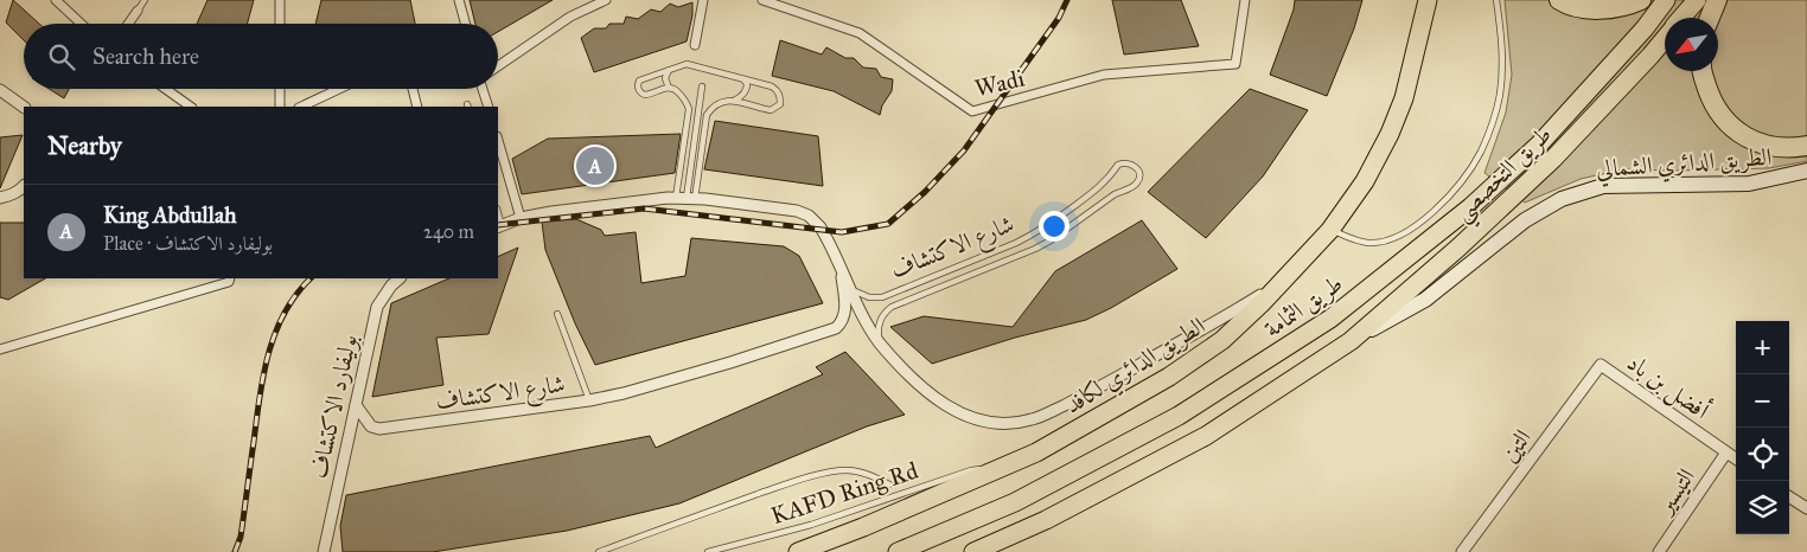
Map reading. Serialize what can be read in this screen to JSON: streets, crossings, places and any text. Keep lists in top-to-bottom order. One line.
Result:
{"streets":{"main road":["الطريق الدائري الشمالي","طريق التخصصي","طريق الثمامة","الطريق الدائري لكافد"],"street":["Wadi","شارع الاكتشاف","أفضل بن باد","بوليفارد الاكتشاف","التين","التيسير"],"lane":["KAFD Ring Rd"]},"crossings":[["الطريق الدائري الشمالي","طريق التخصصي"],["شارع الاكتشاف","بوليفارد الاكتشاف"],["الطريق الدائري لكافد","KAFD Ring Rd"],["أفضل بن باد","التين"],["أفضل بن باد","التيسير"]],"north":"bottom left","page":{"search":"Search here","heading":"Nearby","pins":"A","list":[{"mark":"A","name":"King Abdullah","note":"Place · بوليفارد الاكتشاف","value":"240 m"}],"map_buttons":["+","−"]}}
